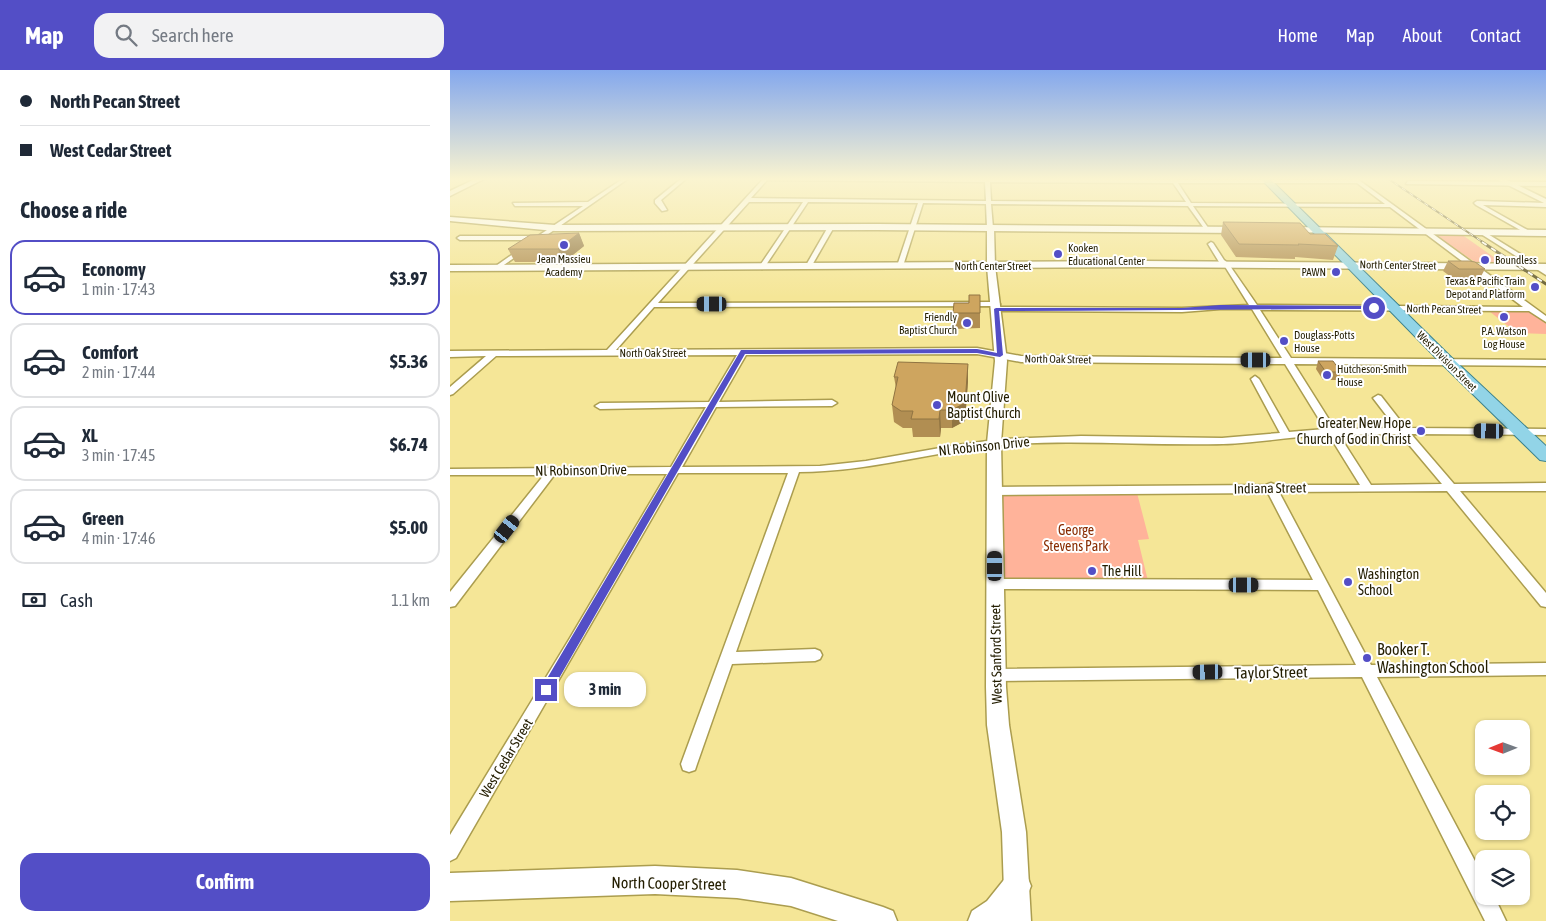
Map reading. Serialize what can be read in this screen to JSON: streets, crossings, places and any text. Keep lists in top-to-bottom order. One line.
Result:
{"streets":{"main road":["North Center Street","West Division Street","North Cooper Street"],"street":["North Pecan Street","North Oak Street","Nl Robinson Drive","Indiana Street","West Sanford Street","Taylor Street","West Cedar Street"]},"crossings":[["North Center Street","West Division Street"],["North Center Street","West Sanford Street"],["North Pecan Street","West Division Street"],["North Pecan Street","West Sanford Street"],["North Oak Street","West Division Street"],["North Oak Street","West Sanford Street"],["North Oak Street","West Cedar Street"],["West Division Street","Nl Robinson Drive"],["Nl Robinson Drive","West Sanford Street"],["Nl Robinson Drive","West Cedar Street"],["Indiana Street","West Sanford Street"],["West Sanford Street","Taylor Street"]],"parks":["George Stevens Park"],"places":["Jean Massieu Academy","Kooken Educational Center","Boundless","PAWN","Texas & Pacific Train Depot and Platform","P.A. Watson Log House","Friendly Baptist Church","Douglass-Potts House","Hutcheson-Smith House","Mount Olive Baptist Church","Greater New Hope Church of God in Christ","The Hill","Washington School","Booker T. Washington School"],"north":"left","page":{"header":"Map","search":"Search here","nav":["Home","Map","About","Contact"],"banner":["North Pecan Street","West Cedar Street"],"heading":"Choose a ride","list":[{"name":"Economy","note":"1 min · 17:43","value":"$3.97"},{"name":"Comfort","note":"2 min · 17:44","value":"$5.36"},{"name":"XL","note":"3 min · 17:45","value":"$6.74"},{"name":"Green","note":"4 min · 17:46","value":"$5.00"}],"pay":["Cash","1.1 km"],"bubble":"3 min","buttons":"Confirm"}}
